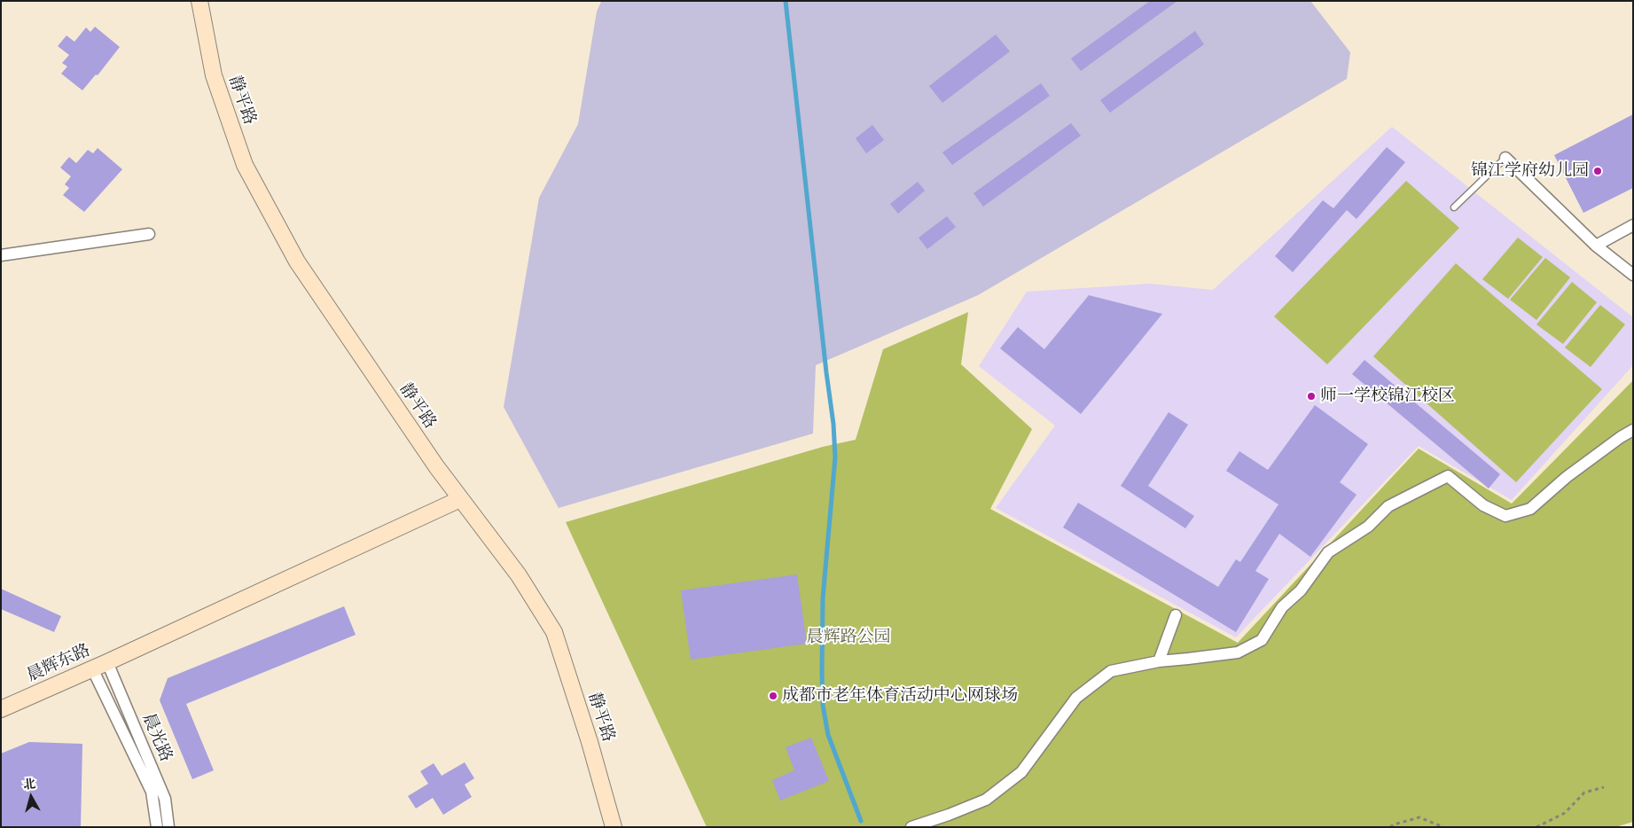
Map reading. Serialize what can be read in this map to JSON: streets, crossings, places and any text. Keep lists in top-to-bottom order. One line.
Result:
{"streets":{"street":["静平路","晨辉东路","晨光路"]},"crossings":[["静平路","晨辉东路"],["晨辉东路","晨光路"]],"parks":["晨辉路公园"],"places":["锦江学府幼儿园","师一学校锦江校区","成都市老年体育活动中心网球场"],"north":"top"}
